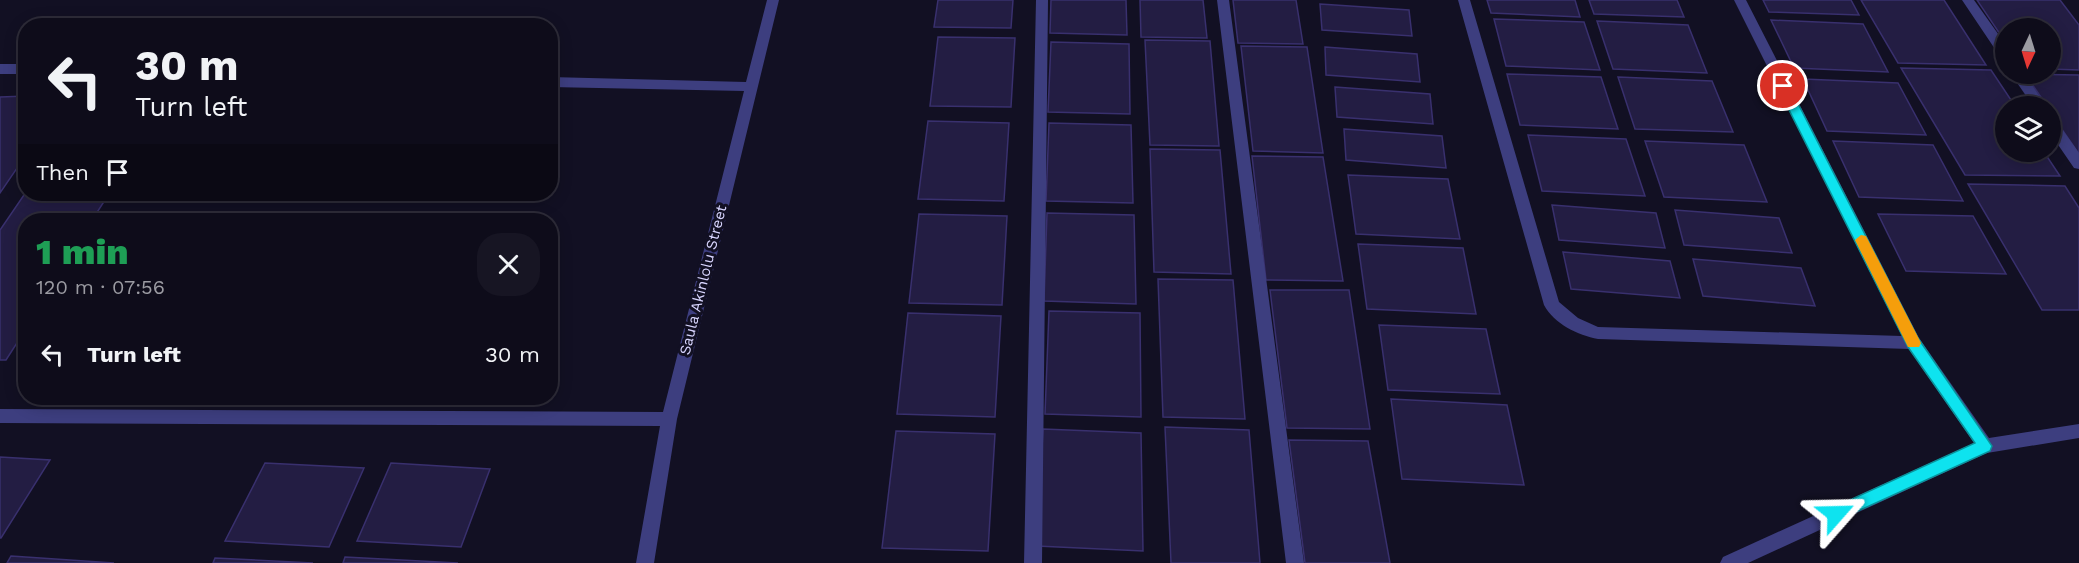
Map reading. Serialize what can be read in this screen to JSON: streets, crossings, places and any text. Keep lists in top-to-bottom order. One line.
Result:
{"streets":{"street":["Saula Akinlolu Street"]},"north":"bottom","page":{"turn":["30 m","Turn left"],"then":"Then","heading":["1 min","120 m · 07:56"],"list":[{"name":"Turn left","value":"30 m"}]}}
